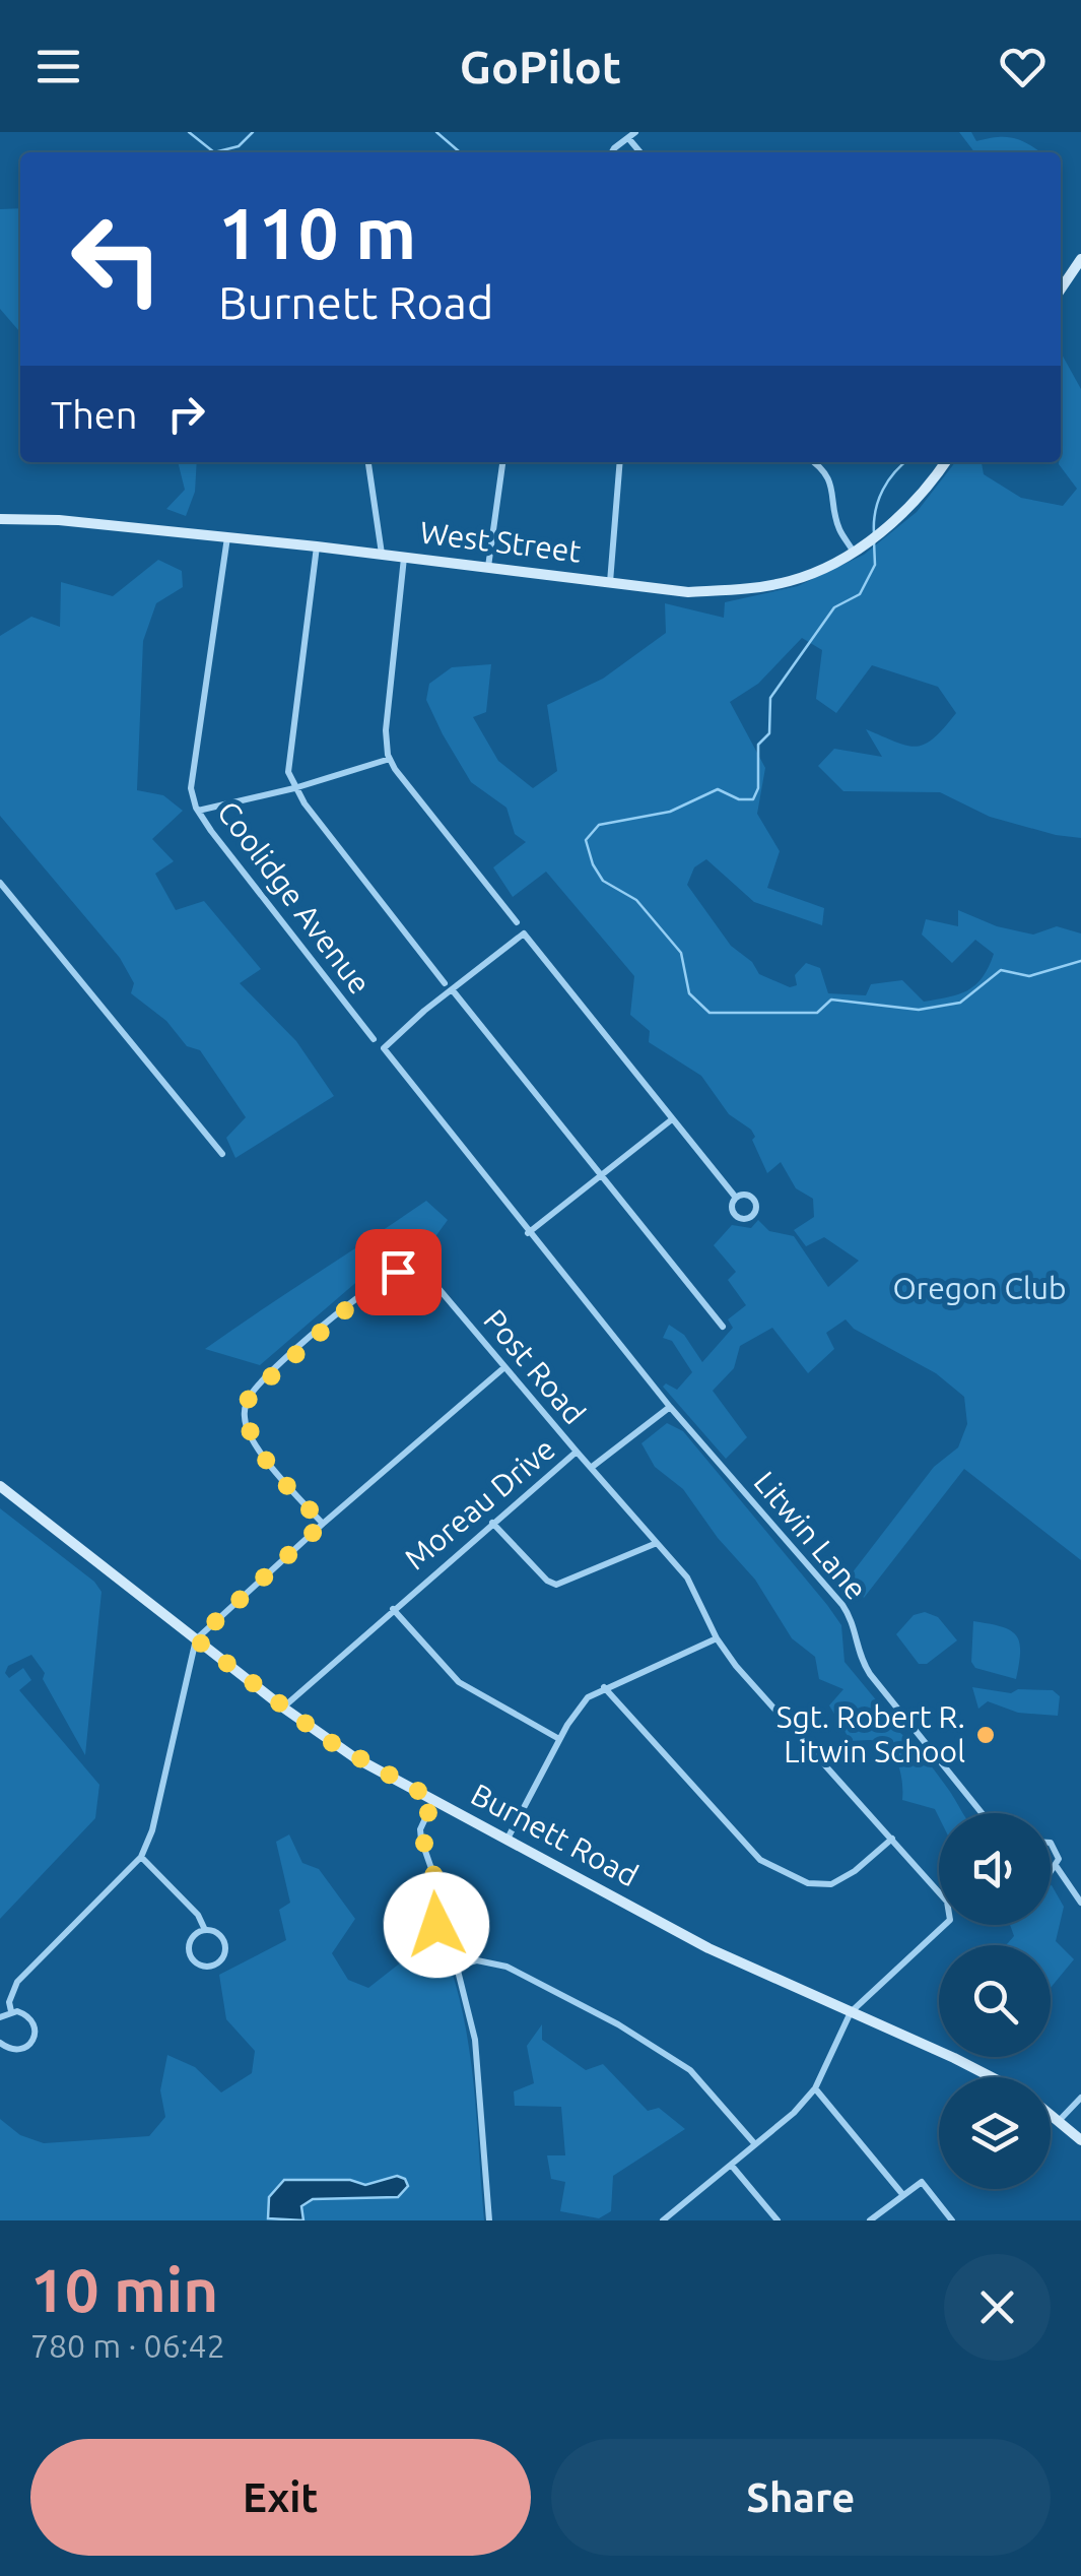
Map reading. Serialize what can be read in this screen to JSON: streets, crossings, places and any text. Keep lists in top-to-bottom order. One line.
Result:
{"streets":{"main road":["West Street","Burnett Road"],"street":["Coolidge Avenue","Post Road","Moreau Drive","Litwin Lane"]},"crossings":[["West Street","Coolidge Avenue"],["Post Road","Moreau Drive"],["Moreau Drive","Burnett Road"]],"parks":["Oregon Club"],"places":["Sgt. Robert R. Litwin School"],"page":{"header":"GoPilot","turn":["110 m","Burnett Road"],"then":"Then","heading":["10 min","780 m · 06:42"],"buttons":["Exit","Share"]}}
